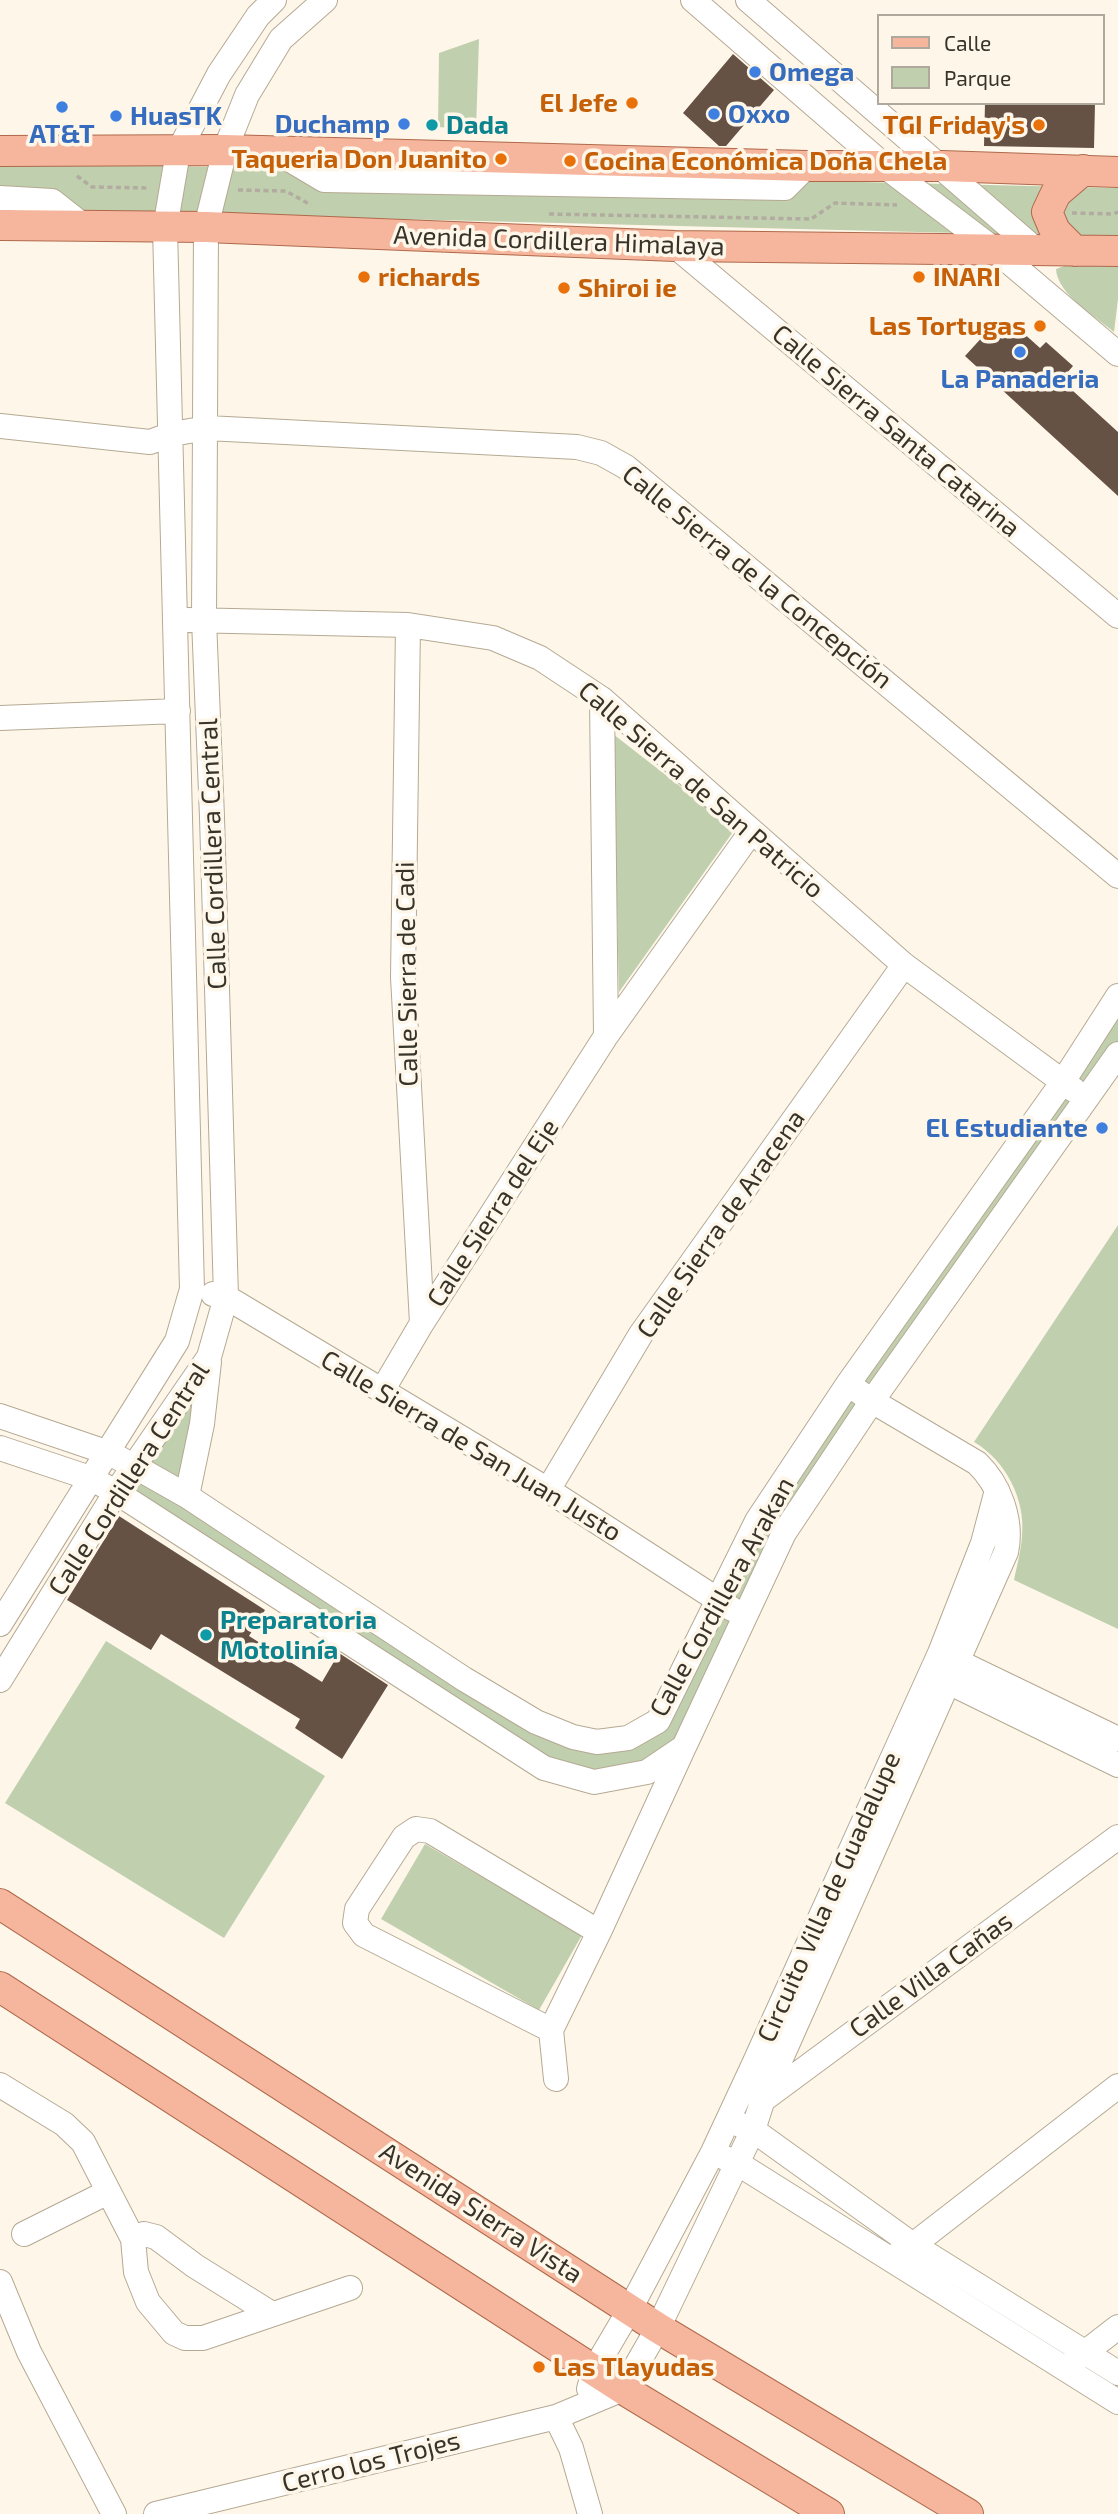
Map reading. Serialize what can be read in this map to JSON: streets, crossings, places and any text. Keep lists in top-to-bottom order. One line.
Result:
{"streets":{"main road":["Avenida Cordillera Himalaya","Avenida Sierra Vista"],"street":["Calle Sierra Santa Catarina","Calle Sierra de la Concepción","Calle Sierra de San Patricio","Calle Cordillera Central","Calle Sierra de Cadi","Calle Sierra del Eje","Calle Sierra de Aracena","Calle Sierra de San Juan Justo","Calle Cordillera Arakan","Circuito Villa de Guadalupe","Calle Villa Cañas","Cerro los Trojes"]},"crossings":[["Avenida Cordillera Himalaya","Calle Sierra Santa Catarina"],["Avenida Cordillera Himalaya","Calle Cordillera Central"],["Calle Sierra de la Concepción","Calle Cordillera Central"],["Calle Sierra de San Patricio","Calle Cordillera Central"],["Calle Sierra de San Patricio","Calle Sierra de Cadi"],["Calle Sierra de San Patricio","Calle Sierra del Eje"],["Calle Sierra de San Patricio","Calle Sierra de Aracena"],["Calle Sierra de San Patricio","Calle Cordillera Arakan"],["Calle Cordillera Central","Calle Sierra de San Juan Justo"],["Calle Cordillera Central","Calle Cordillera Arakan"],["Calle Sierra de Cadi","Calle Sierra del Eje"],["Calle Sierra del Eje","Calle Sierra de San Juan Justo"],["Calle Sierra de Aracena","Calle Sierra de San Juan Justo"],["Calle Sierra de San Juan Justo","Calle Cordillera Arakan"],["Calle Cordillera Arakan","Circuito Villa de Guadalupe"],["Circuito Villa de Guadalupe","Calle Villa Cañas"],["Circuito Villa de Guadalupe","Avenida Sierra Vista"],["Circuito Villa de Guadalupe","Cerro los Trojes"]],"places":["Omega","El Jefe","AT&T","Oxxo","HuasTK","Duchamp","Dada","TGI Friday's","Taqueria Don Juanito","Cocina Económica Doña Chela","richards","INARI","Shiroi ie","Las Tortugas","La Panaderia","El Estudiante","Preparatoria Motolinía","Las Tlayudas"],"legend":["Calle","Parque"]}
